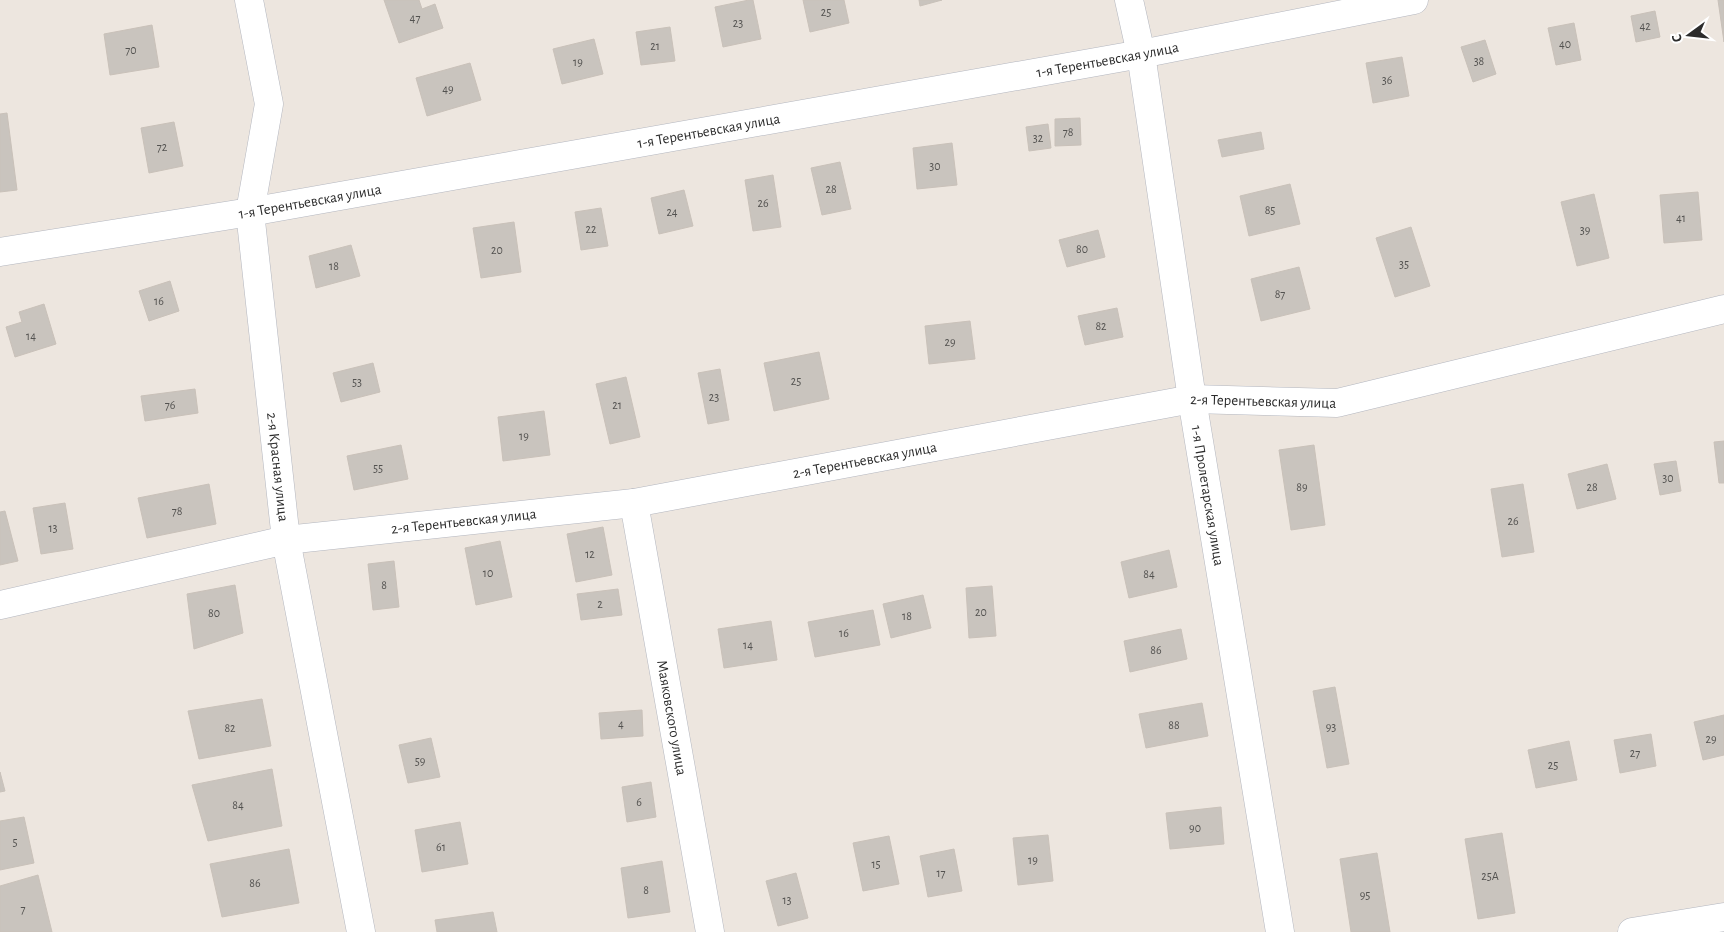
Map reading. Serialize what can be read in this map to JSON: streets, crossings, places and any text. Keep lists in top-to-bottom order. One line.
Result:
{"streets":{"street":["1-я Терентьевская улица","2-я Терентьевская улица","2-я Красная улица","1-я Пролетарская улица","Маяковского улица"]},"crossings":[["1-я Терентьевская улица","2-я Красная улица"],["1-я Терентьевская улица","1-я Пролетарская улица"],["2-я Терентьевская улица","2-я Красная улица"],["2-я Терентьевская улица","1-я Пролетарская улица"],["2-я Терентьевская улица","Маяковского улица"]],"house_numbers":["25","47","23","42","40","21","70","38","19","36","49","78","32","72","30","28","26","85","24","41","22","39","80","20","35","18","87","16","82","14","29","25","53","23","76","21","19","55","30","89","28","78","26","13","12","10","84","8","2","20","80","18","16","14","86","4","88","93","82","29","27","59","25","6","84","90","5","61","19","15","17","25А","86","8","95","13","7"],"north":"left"}
